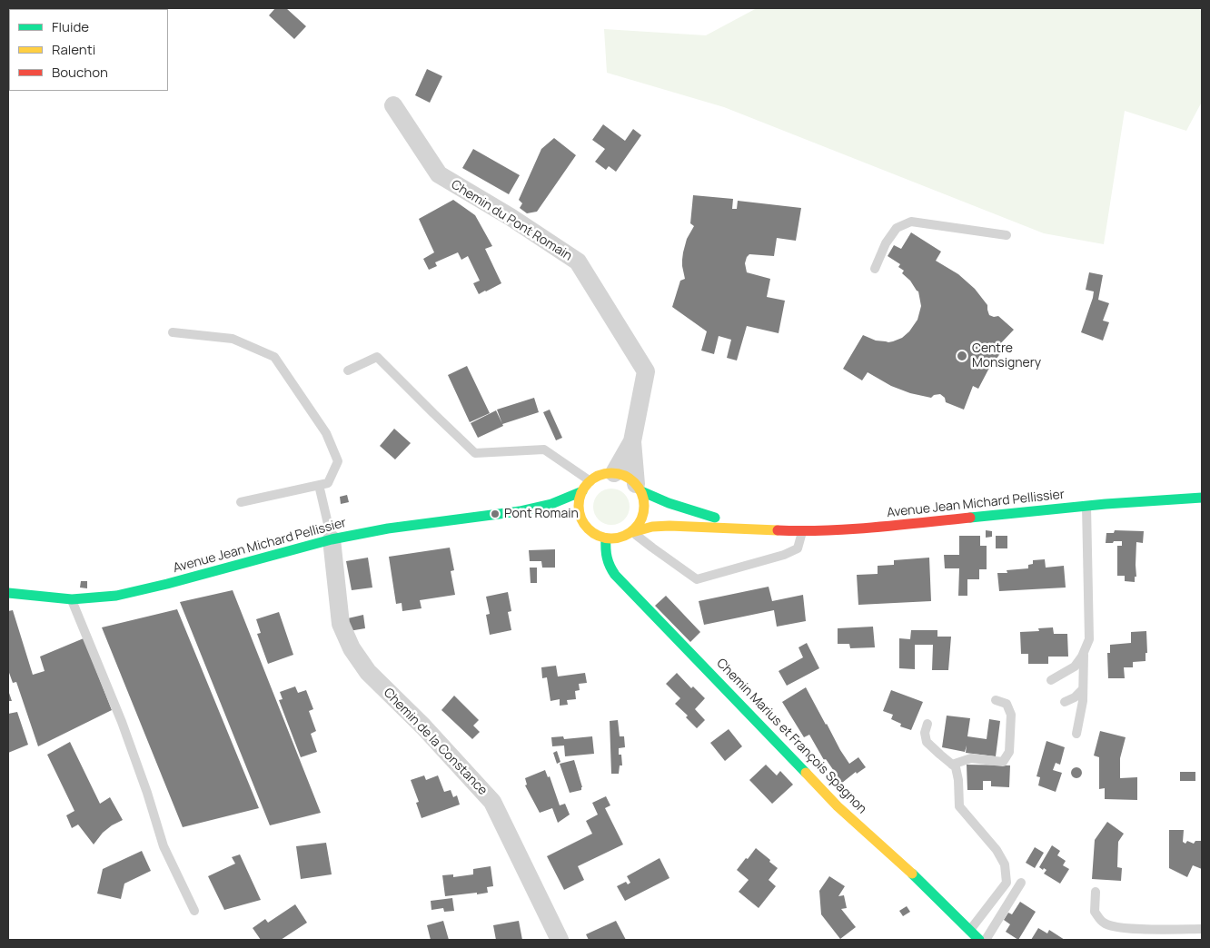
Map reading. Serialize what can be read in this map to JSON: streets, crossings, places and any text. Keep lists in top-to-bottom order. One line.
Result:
{"streets":{"street":["Chemin du Pont Romain","Avenue Jean Michard Pellissier","Chemin Marius et François Spagnon","Chemin de la Constance"]},"crossings":[["Chemin du Pont Romain","Avenue Jean Michard Pellissier"],["Chemin du Pont Romain","Chemin Marius et François Spagnon"],["Avenue Jean Michard Pellissier","Chemin Marius et François Spagnon"],["Avenue Jean Michard Pellissier","Chemin de la Constance"]],"places":["Centre Monsignery","Pont Romain"],"legend":["Fluide","Ralenti","Bouchon"]}
